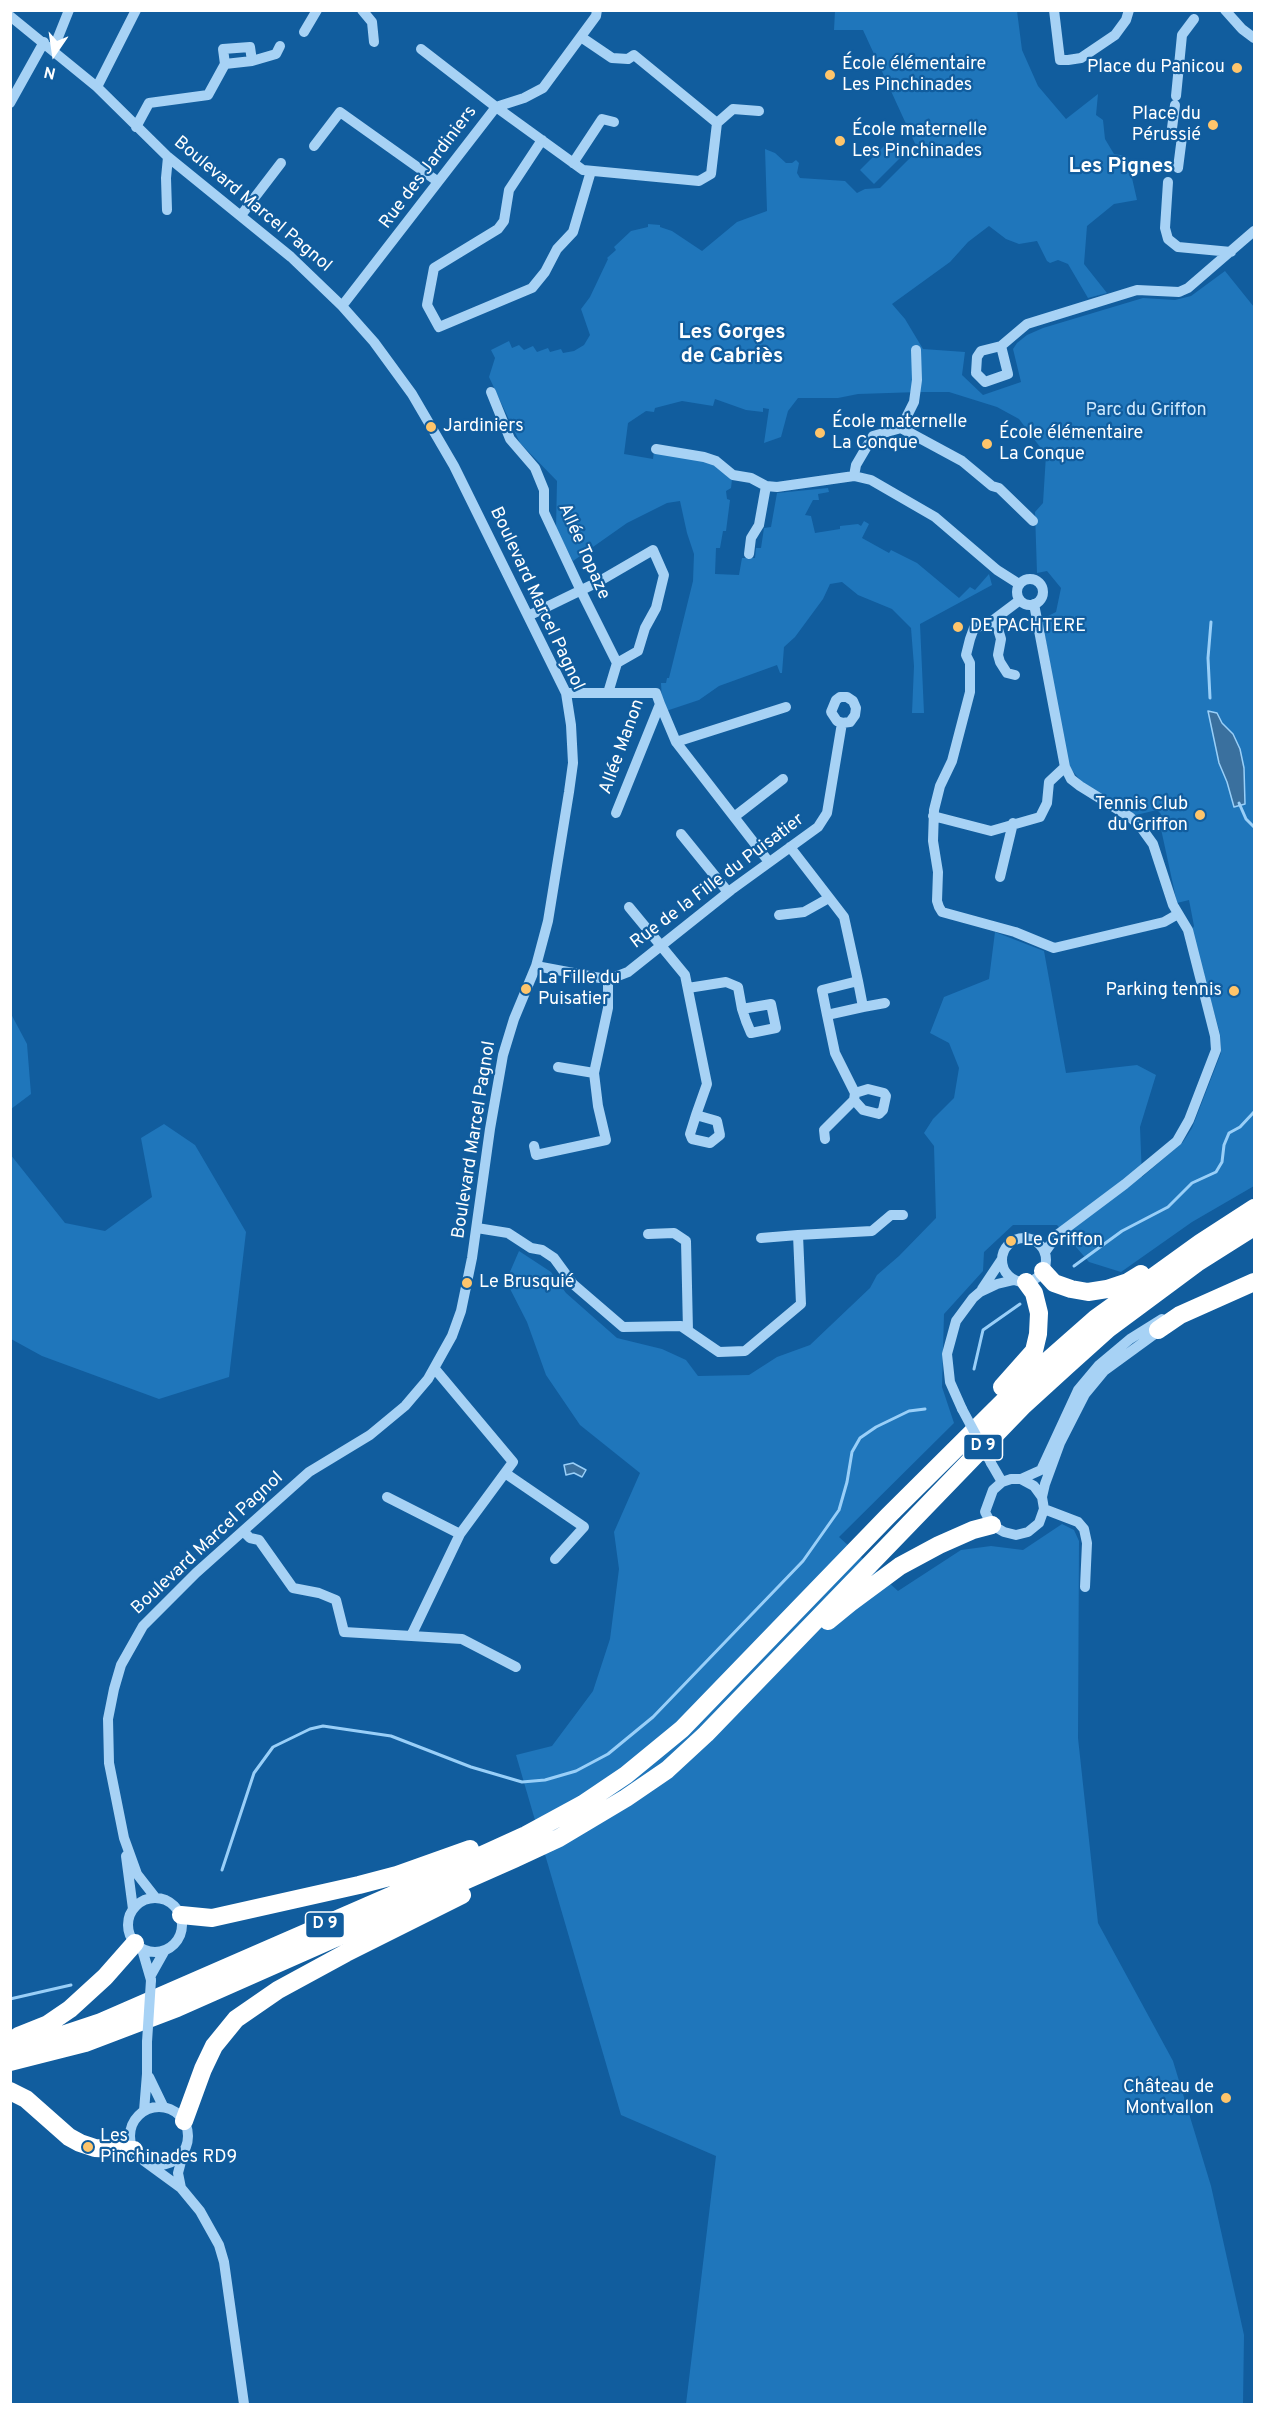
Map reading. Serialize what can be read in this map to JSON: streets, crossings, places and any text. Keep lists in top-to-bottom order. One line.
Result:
{"streets":{"highway":["D 9"],"street":["Rue des Jardiniers","Boulevard Marcel Pagnol","Allée Topaze","Allée Manon","Rue de la Fille du Puisatier"]},"crossings":[["Rue des Jardiniers","Boulevard Marcel Pagnol"]],"districts":["Les Pignes","Les Gorges de Cabriès"],"parks":["Parc du Griffon"],"places":["Place du Panicou","École élémentaire Les Pinchinades","Place du Pérussié","École maternelle Les Pinchinades","Jardiniers","École maternelle La Conque","École élémentaire La Conque","DE PACHTERE","Tennis Club du Griffon","La Fille du Puisatier","Parking tennis","Le Griffon","Le Brusquié","Château de Montvallon","Les Pinchinades RD9"],"north":"bottom"}
